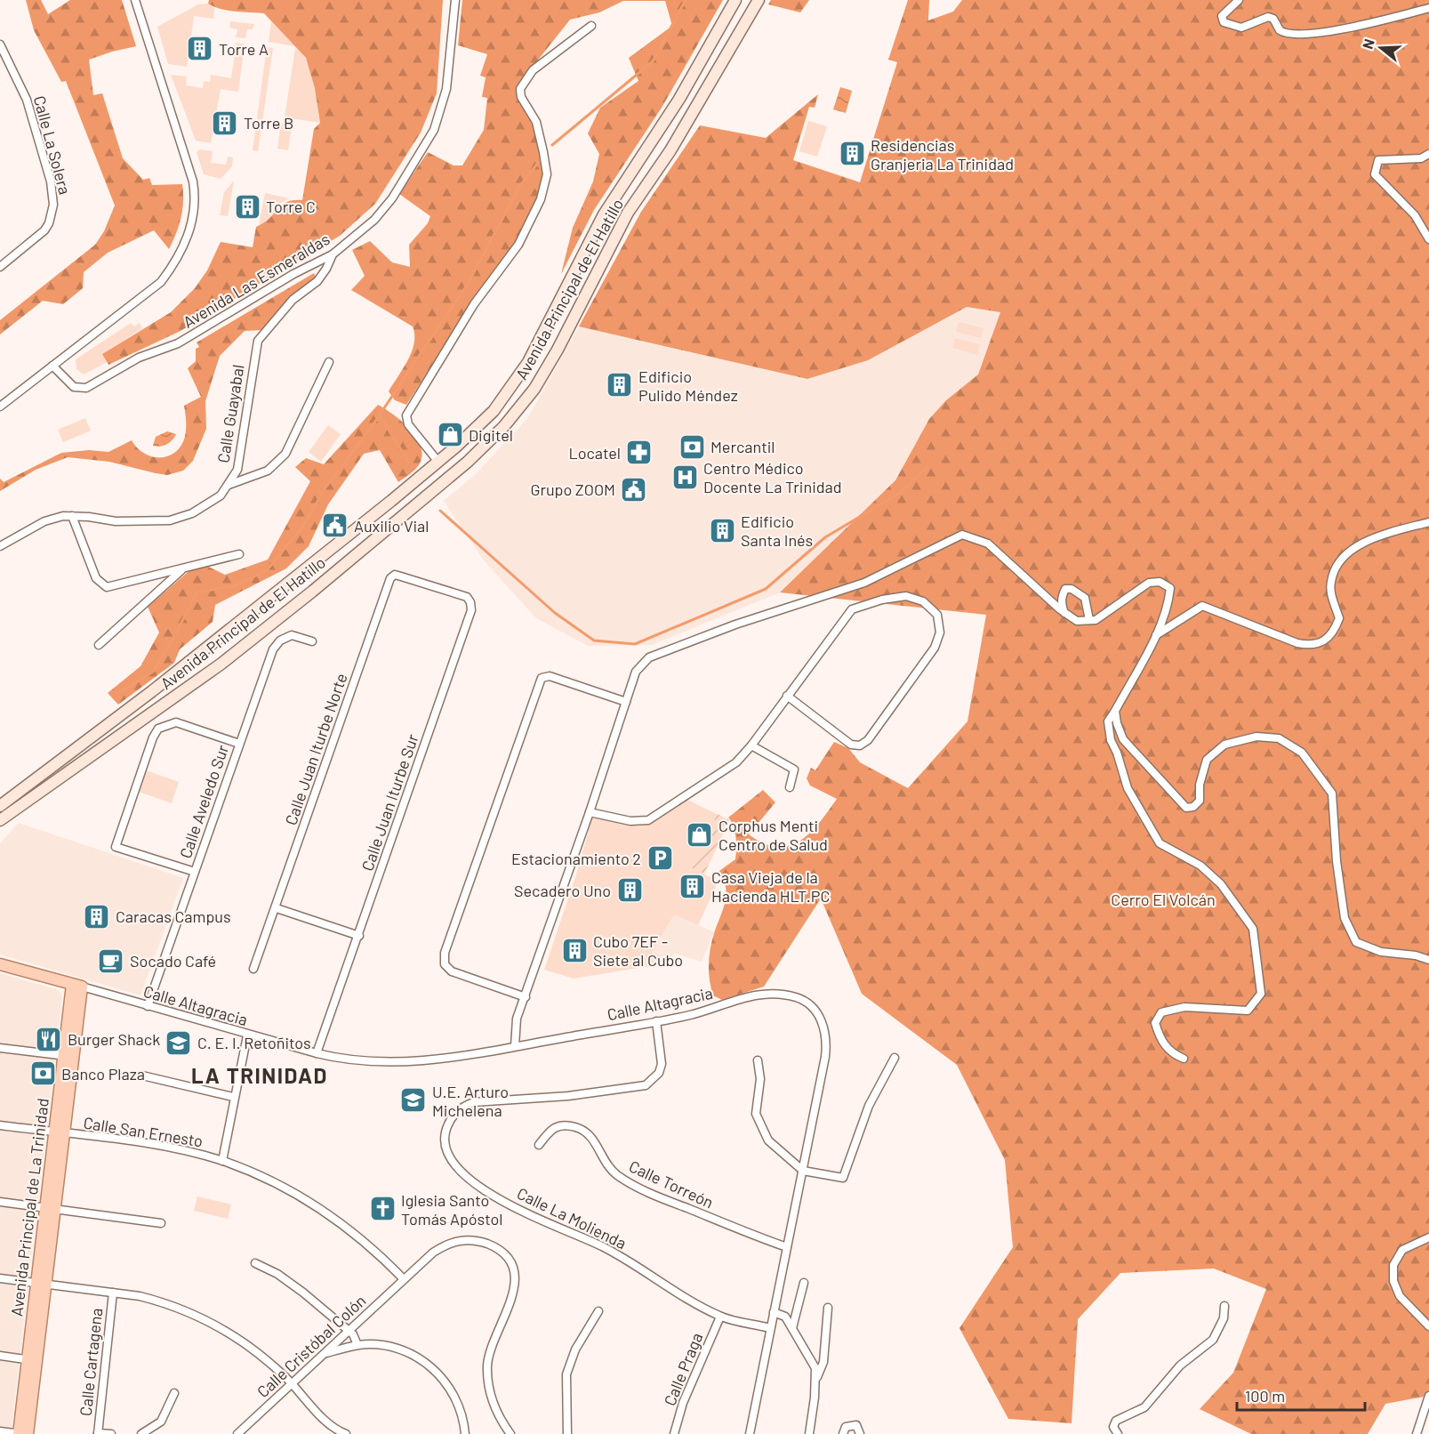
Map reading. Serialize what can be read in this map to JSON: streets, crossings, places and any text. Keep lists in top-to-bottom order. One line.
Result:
{"streets":{"main road":["Avenida Principal de El Hatillo","Avenida Principal de La Trinidad"],"street":["Calle La Solera","Avenida Las Esmeraldas","Calle Guayabal","Calle Juan Iturbe Norte","Calle Aveledo Sur","Calle Juan Iturbe Sur","Calle Altagracia","Calle San Ernesto","Calle Torreón","Calle La Molienda","Calle Cristóbal Colón","Calle Cartagena","Calle Praga"]},"crossings":[["Avenida Las Esmeraldas","Calle Guayabal"],["Calle Juan Iturbe Norte","Calle Juan Iturbe Sur"],["Calle Aveledo Sur","Calle Altagracia"],["Calle Juan Iturbe Sur","Calle Altagracia"],["Calle Altagracia","Calle Torreón"],["Calle Altagracia","Avenida Principal de La Trinidad"],["Calle Altagracia","Calle La Molienda"],["Calle San Ernesto","Avenida Principal de La Trinidad"],["Calle San Ernesto","Calle Cristóbal Colón"],["Calle La Molienda","Calle Praga"]],"districts":["LA TRINIDAD"],"parks":["Cerro El Volcán"],"places":{"building":["Torre A","Torre B","Residencias Granjeria La Trinidad","Torre C","Edificio Pulido Méndez","Edificio Santa Inés","Casa Vieja de la Hacienda HLT.PC","Secadero Uno","Caracas Campus","Cubo 7EF - Siete al Cubo"],"shop":["Digitel","Corphus Menti Centro de Salud"],"bank":["Mercantil","Banco Plaza"],"pharmacy":["Locatel"],"hospital":["Centro Médico Docente La Trinidad"],"public building":["Grupo ZOOM","Auxilio Vial"],"parking":["Estacionamiento 2"],"cafe":["Socado Café"],"restaurant":["Burger Shack"],"school or university":["C. E. I. Retoñitos","U.E. Arturo Michelena"],"church":["Iglesia Santo Tomás Apóstol"]},"scale_bar":"100 m","north":"left"}
